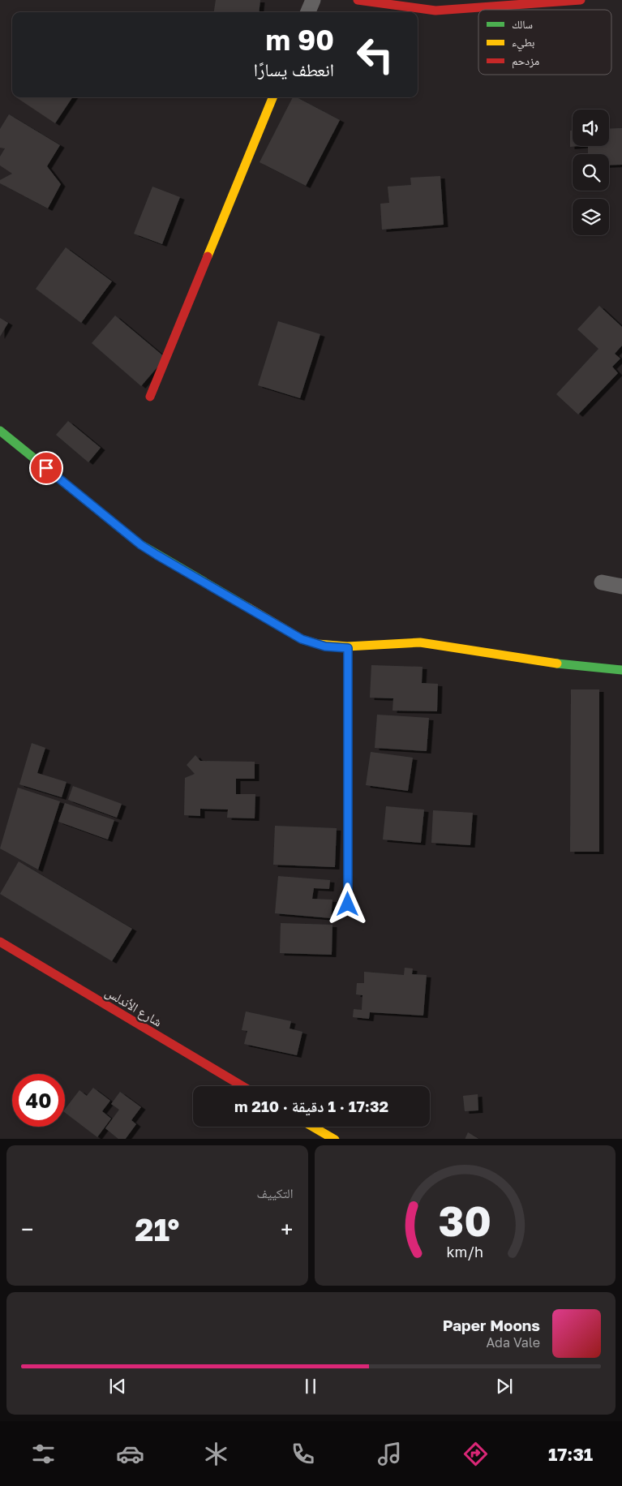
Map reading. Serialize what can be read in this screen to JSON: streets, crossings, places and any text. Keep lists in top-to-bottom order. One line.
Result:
{"streets":{"street":["شارع الأندلس"]},"legend":["سالك","بطيء","مزدحم"],"page":{"turn":["90 m","انعطف يسارًا"],"limit":"40","trip":"17:32 · 1 دقيقة · 210 m","tile":"التكييف","heat":["−","21°","+"],"song":["Paper Moons","Ada Vale"],"tabs":"17:31","gauge":["30","km/h"]}}
